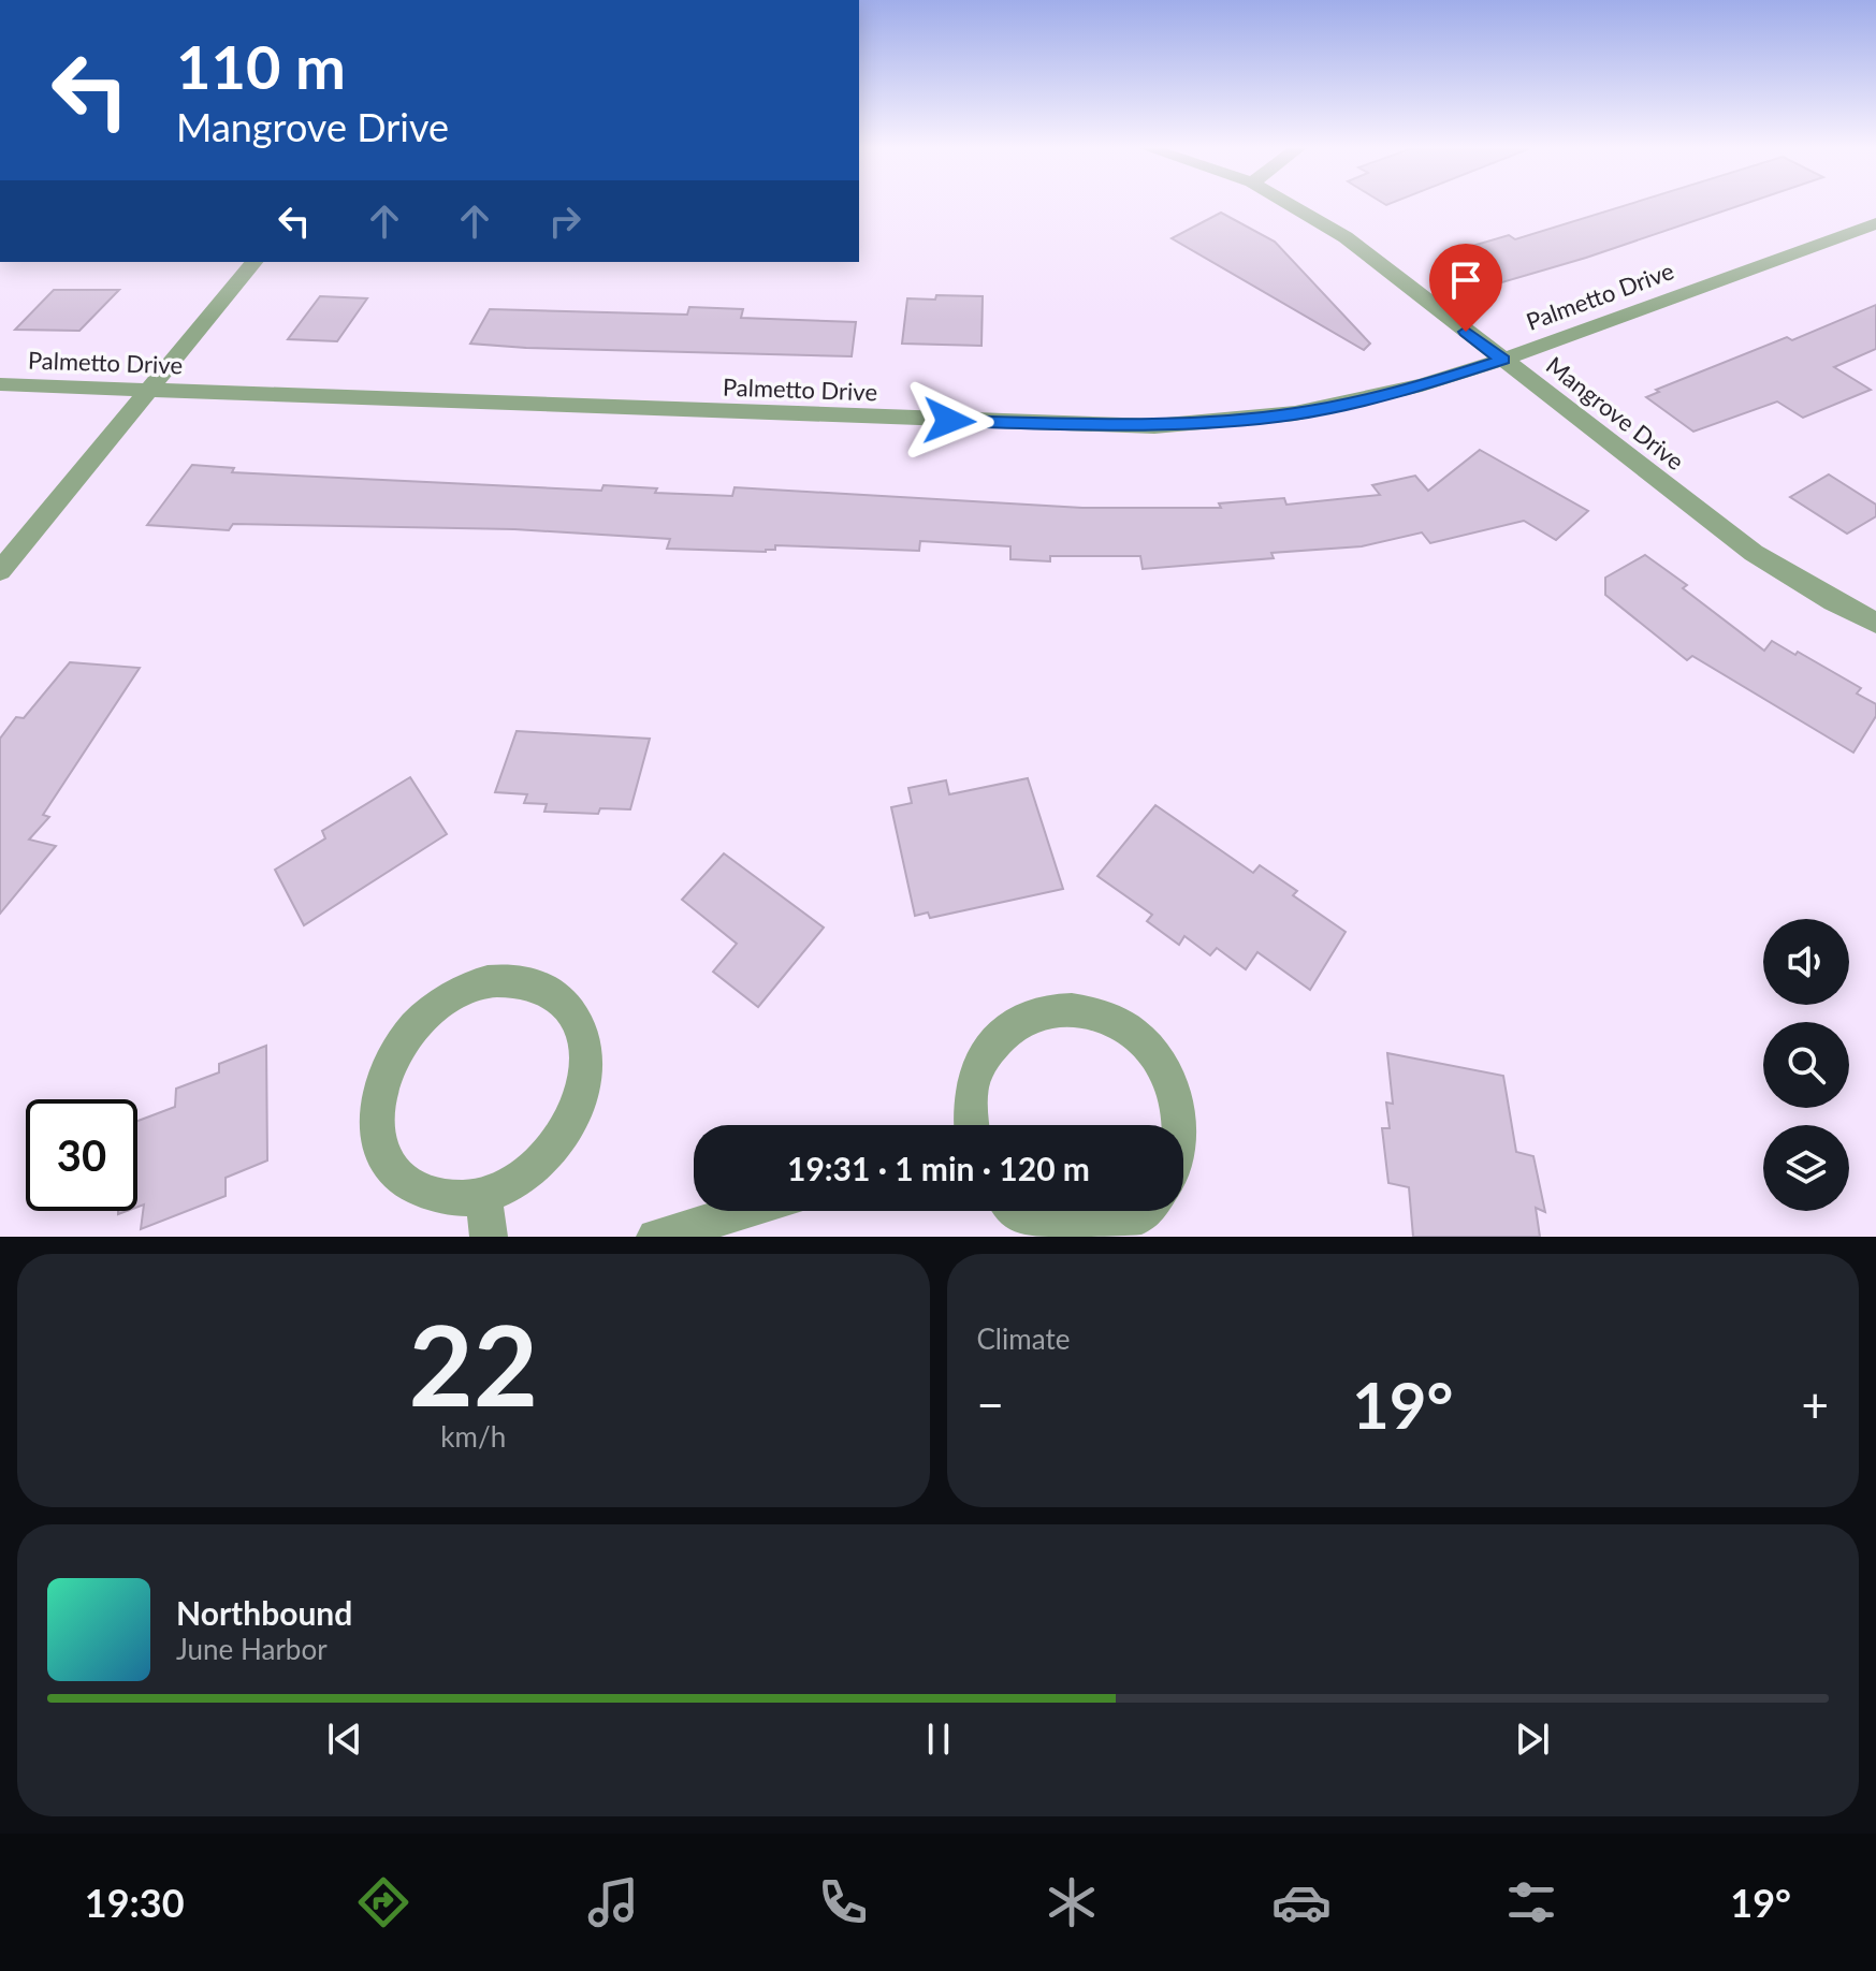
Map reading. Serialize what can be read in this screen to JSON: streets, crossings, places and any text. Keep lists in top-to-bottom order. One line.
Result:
{"streets":{"street":["Palmetto Drive","Mangrove Drive"]},"crossings":[["Palmetto Drive","Mangrove Drive"]],"page":{"turn":["110 m","Mangrove Drive"],"limit":"30","trip":"19:31 · 1 min · 120 m","tile":[["22","km/h"],"Climate"],"heat":["−","19°","+"],"song":["Northbound","June Harbor"],"tabs":["19:30","19°"]}}
